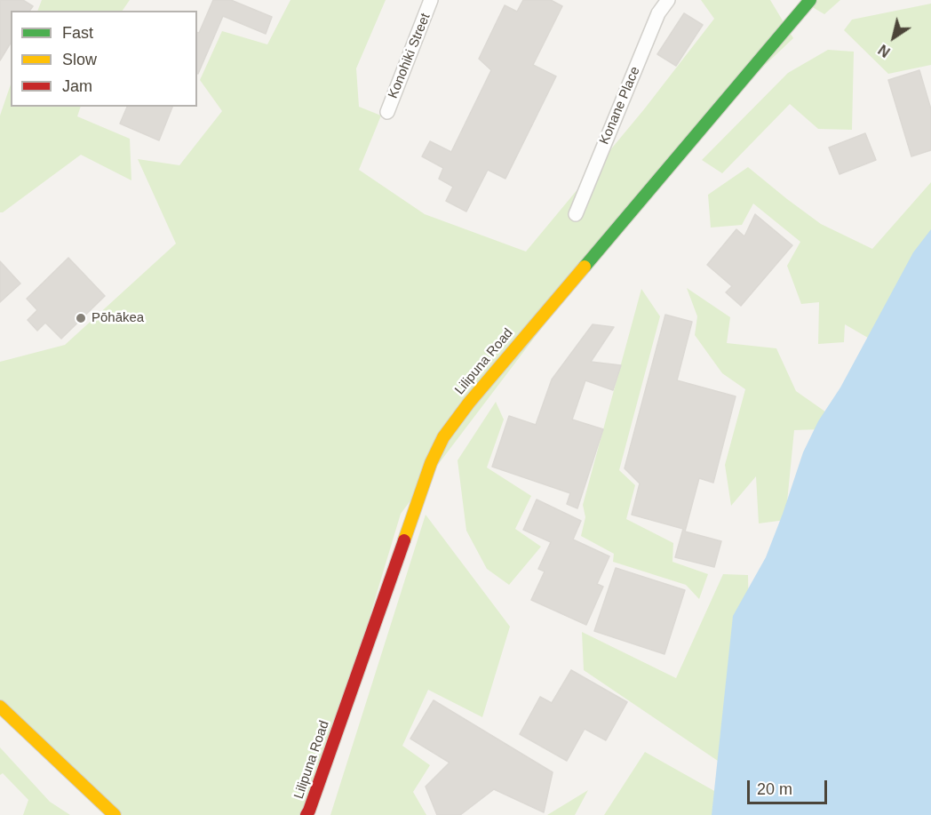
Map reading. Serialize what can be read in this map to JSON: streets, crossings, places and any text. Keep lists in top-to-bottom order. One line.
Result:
{"streets":{"street":["Lilipuna Road"],"lane":["Konohiki Street","Konane Place"]},"places":["Pōhākea"],"legend":["Fast","Slow","Jam"],"scale_bar":"20 m","north":"bottom left"}
